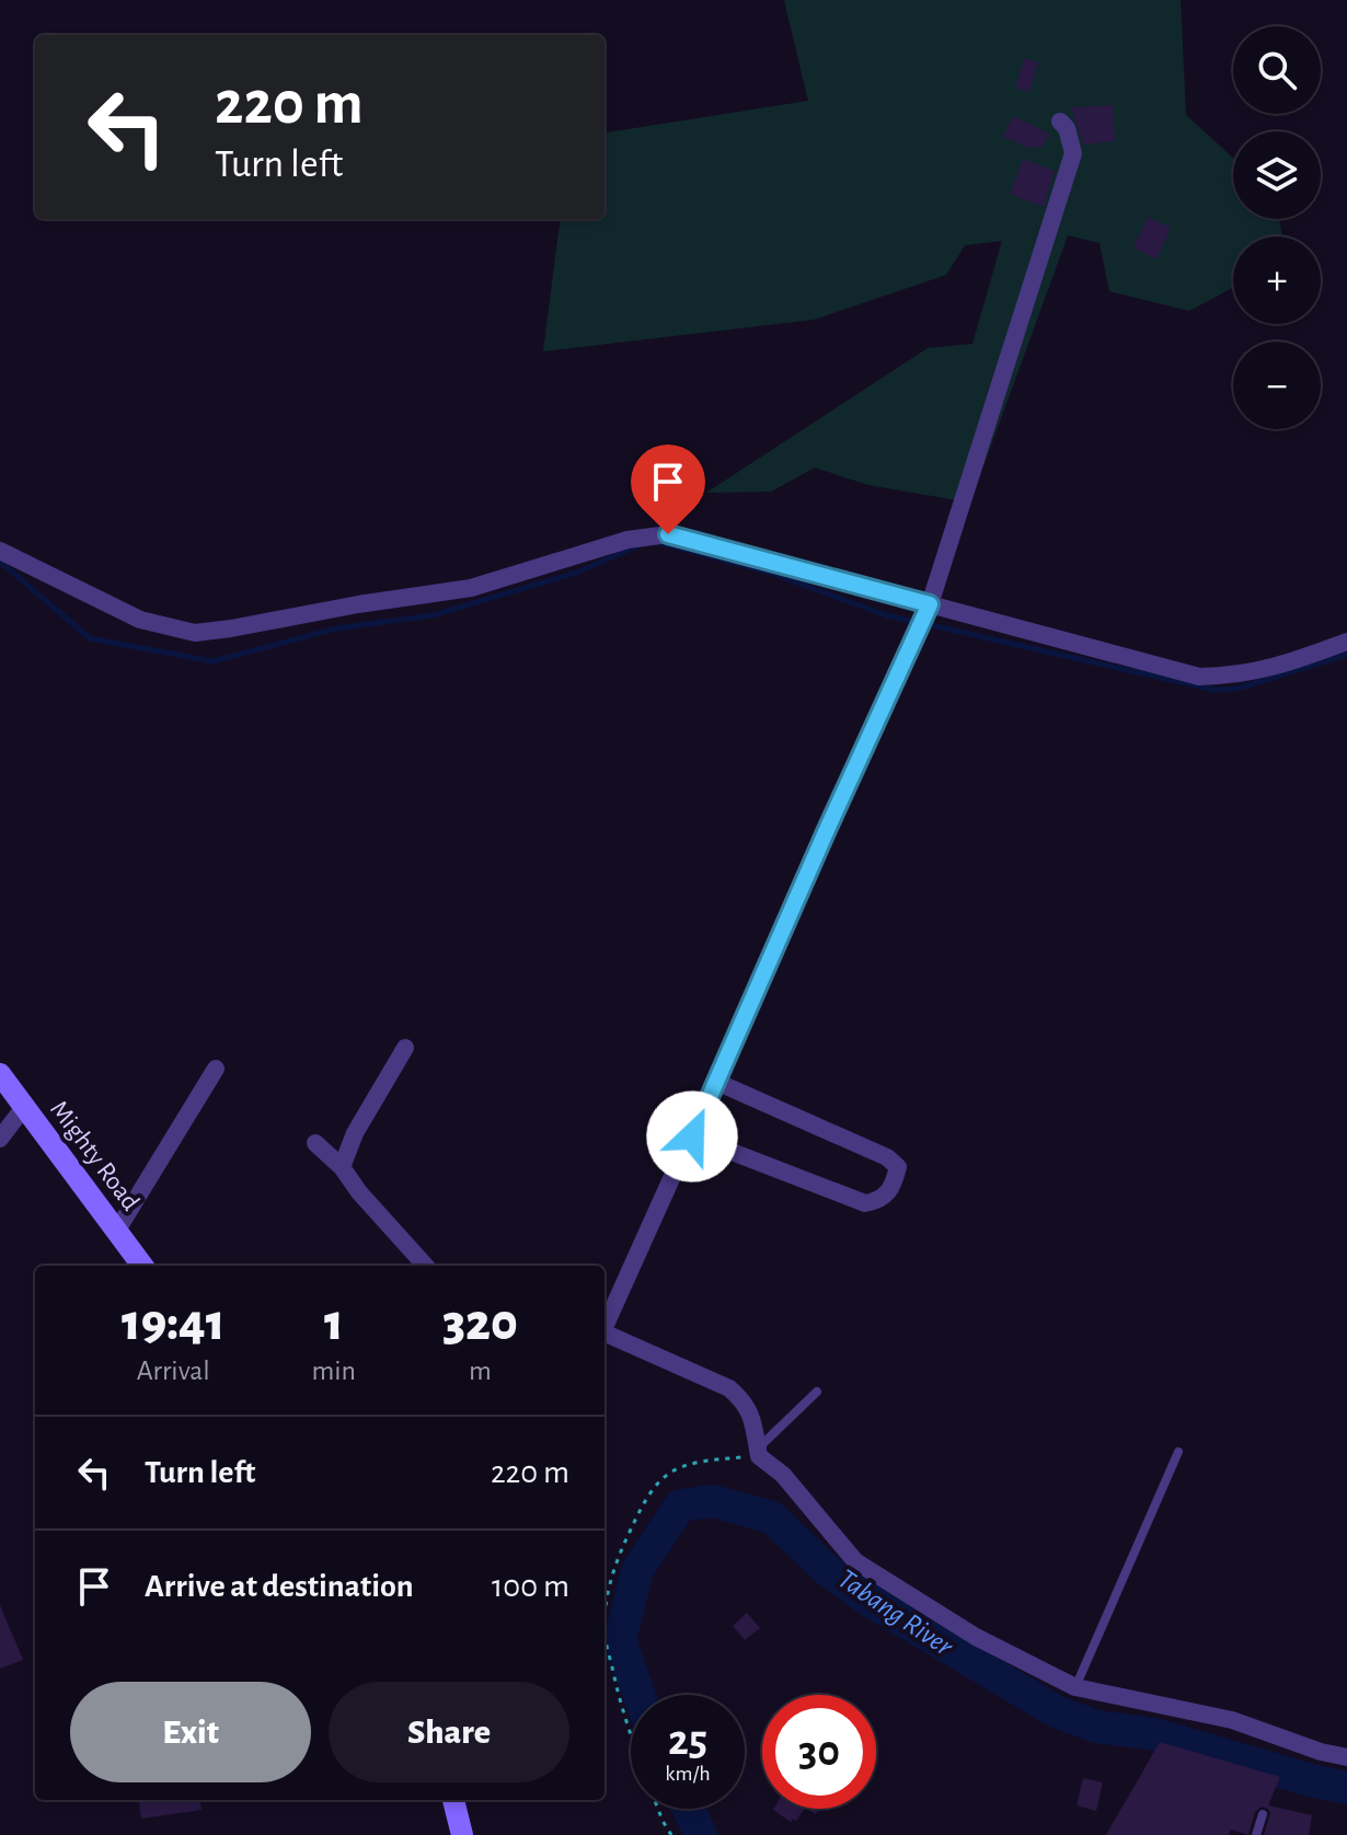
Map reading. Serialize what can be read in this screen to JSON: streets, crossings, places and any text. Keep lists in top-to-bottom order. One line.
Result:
{"streets":{"street":["Mighty Road"]},"water":["Tabang River"],"page":{"map_buttons":["+","−"],"turn":["220 m","Turn left"],"eta":["19:41","Arrival","1","min","320","m"],"list":[{"name":"Turn left","value":"220 m"},{"name":"Arrive at destination","value":"100 m"}],"buttons":["Exit","Share"],"speed":"25 km/h","limit":"30"}}
